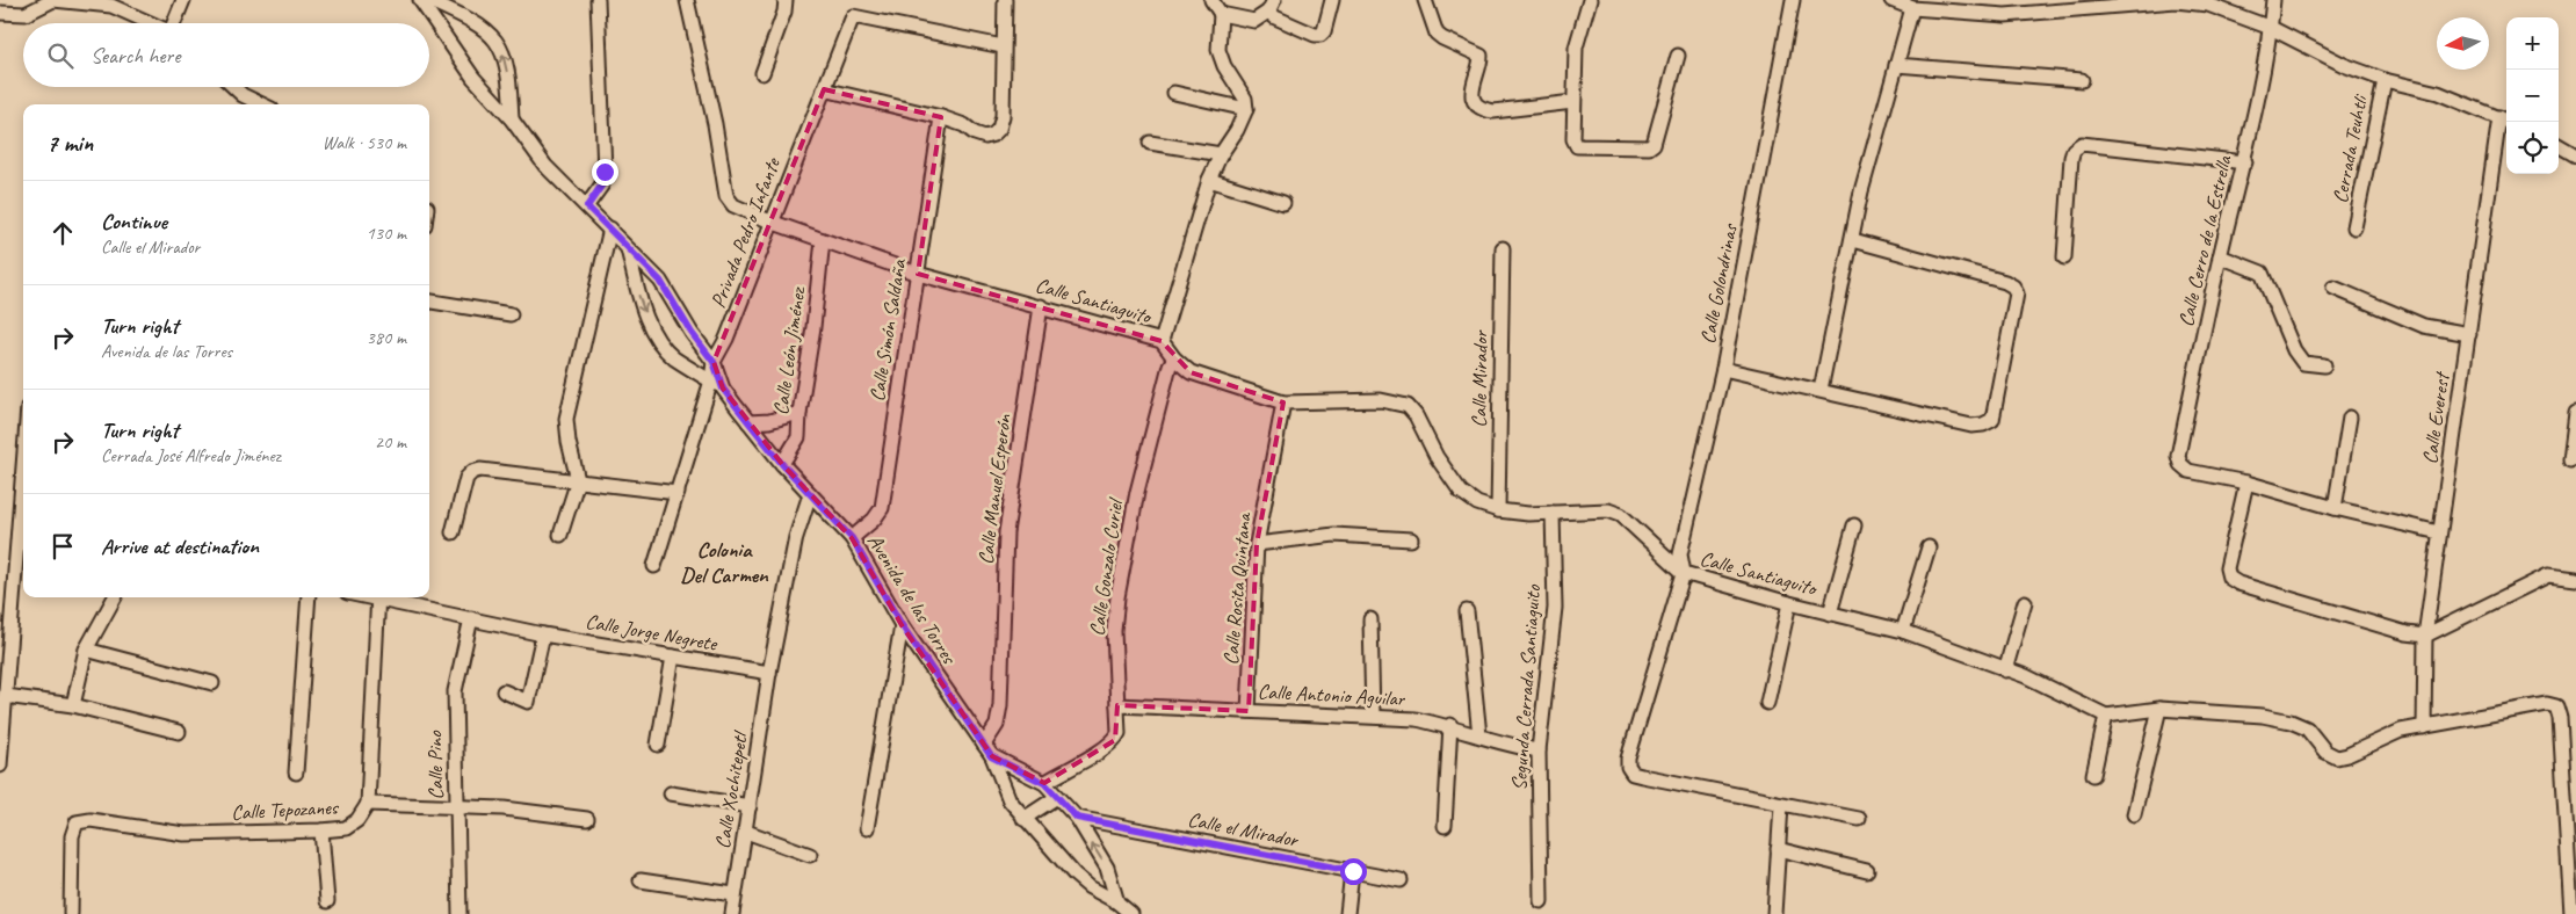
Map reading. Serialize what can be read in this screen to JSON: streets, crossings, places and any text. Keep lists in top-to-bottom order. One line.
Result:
{"streets":{"street":["Cerrada Teuhtli","Privada Pedro Infante","Calle Cerro de la Estrella","Calle Golondrinas","Calle Santiaguito","Calle Simón Saldaña","Calle León Jiménez","Calle Mirador","Calle Everest","Calle Manuel Esperón","Calle Gonzalo Curiel","Calle Rosita Quintana","Avenida de las Torres","Calle Jorge Negrete","Segunda Cerrada Santiaguito","Calle Antonio Aguilar","Calle Pino","Calle Xochitepetl","Calle Tepozanes","Calle el Mirador"]},"crossings":[["Privada Pedro Infante","Calle Santiaguito"],["Privada Pedro Infante","Avenida de las Torres"],["Calle Golondrinas","Calle Santiaguito"],["Calle Santiaguito","Calle Simón Saldaña"],["Calle Santiaguito","Calle León Jiménez"],["Calle Santiaguito","Calle Mirador"],["Calle Santiaguito","Calle Manuel Esperón"],["Calle Santiaguito","Calle Gonzalo Curiel"],["Calle Santiaguito","Calle Rosita Quintana"],["Calle Santiaguito","Segunda Cerrada Santiaguito"],["Calle Simón Saldaña","Avenida de las Torres"],["Calle León Jiménez","Avenida de las Torres"],["Calle Manuel Esperón","Avenida de las Torres"],["Calle Gonzalo Curiel","Avenida de las Torres"],["Calle Gonzalo Curiel","Calle Antonio Aguilar"],["Calle Rosita Quintana","Calle Antonio Aguilar"],["Avenida de las Torres","Calle el Mirador"],["Calle Jorge Negrete","Calle Pino"],["Calle Jorge Negrete","Calle Xochitepetl"],["Segunda Cerrada Santiaguito","Calle Antonio Aguilar"]],"districts":["Colonia Del Carmen"],"north":"left","page":{"map_buttons":["+","−"],"search":"Search here","heading":["7 min","Walk · 530 m"],"list":[["Continue","Calle el Mirador","130 m"],["Turn right","Avenida de las Torres","380 m"],["Turn right","Cerrada José Alfredo Jiménez","20 m"],"Arrive at destination"]}}
